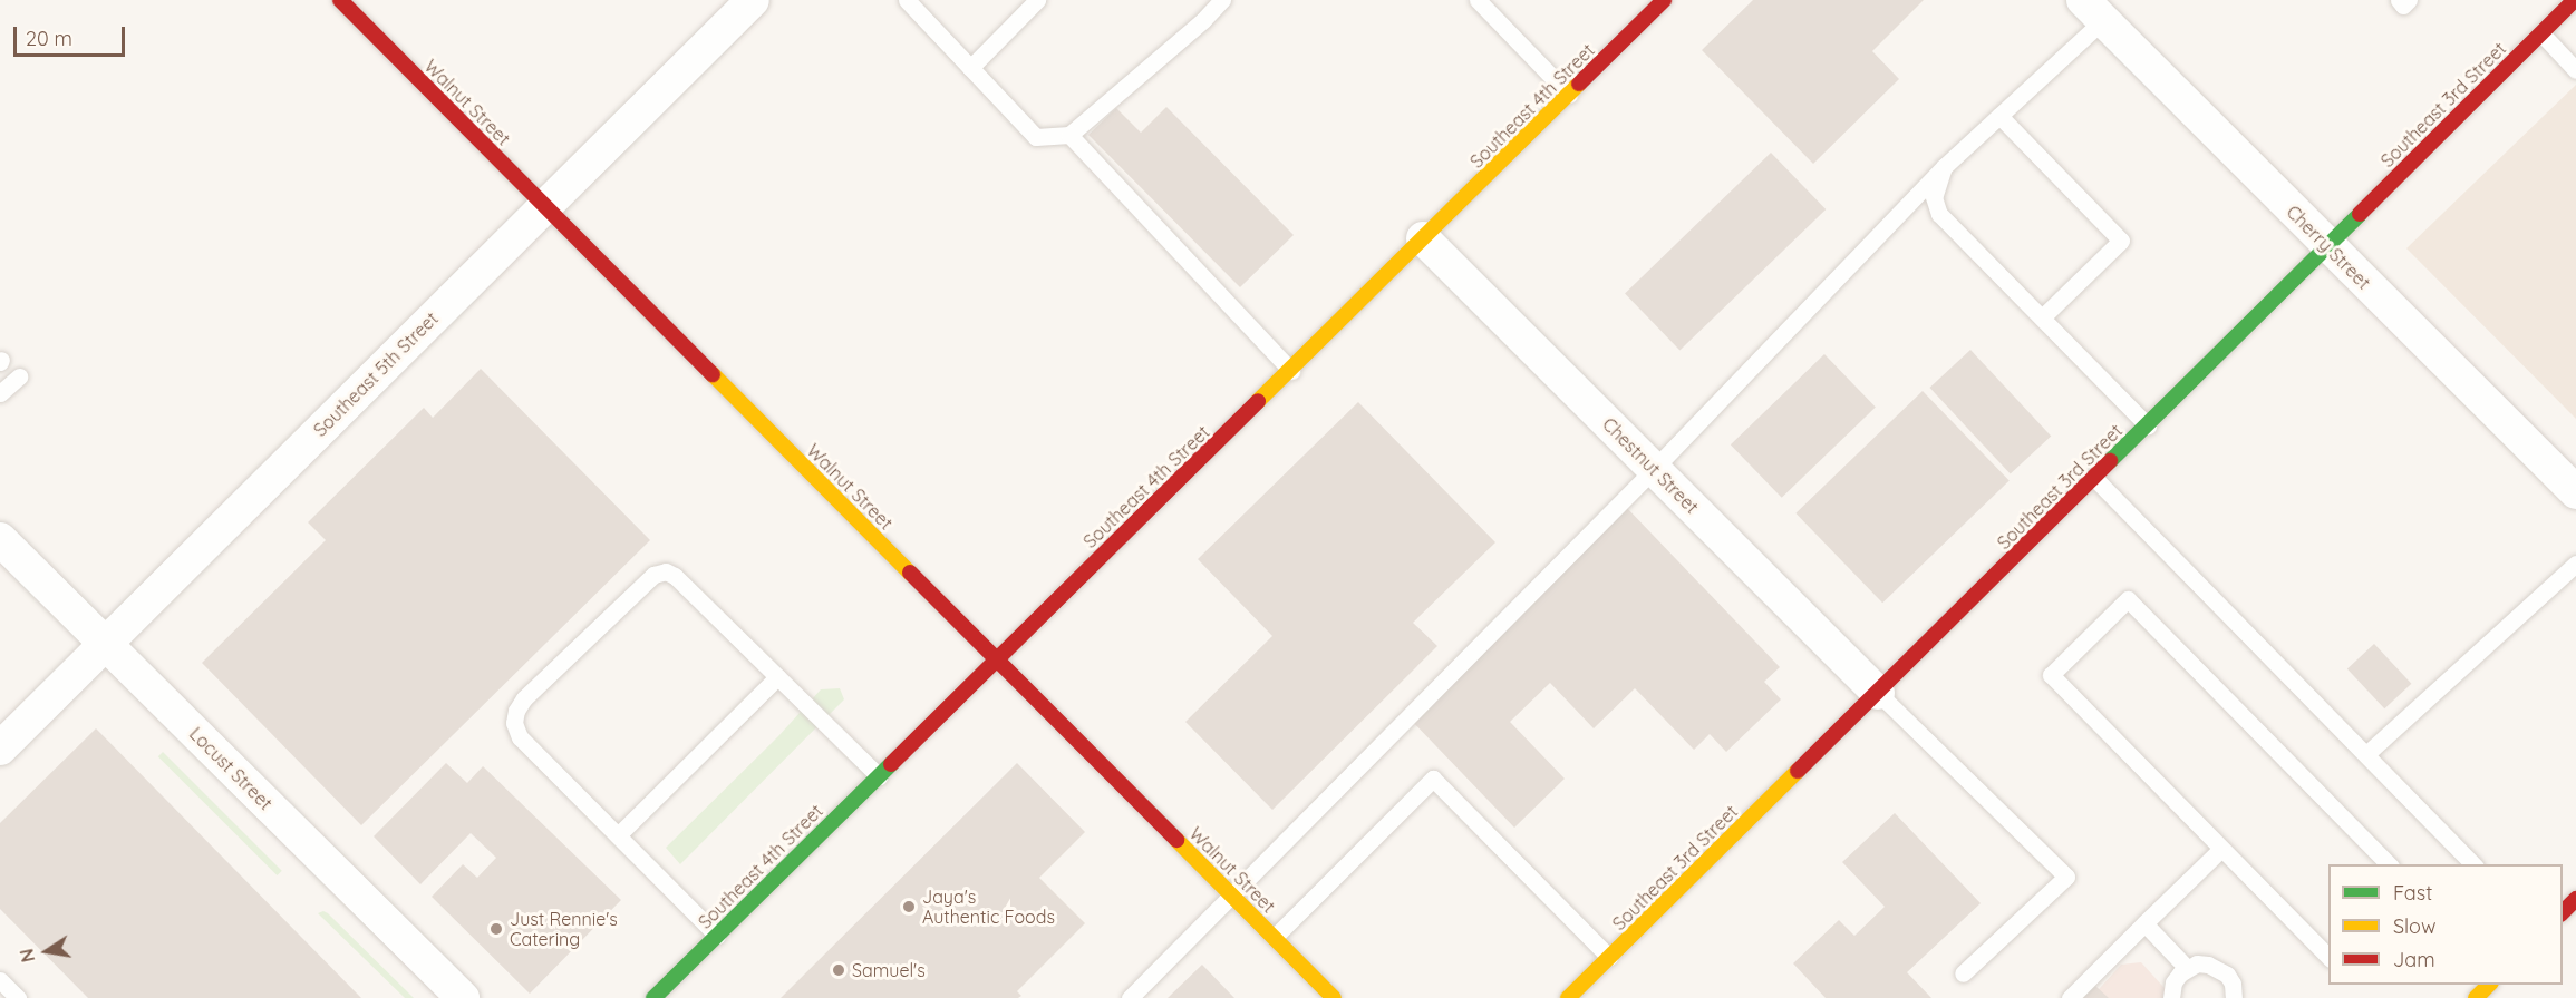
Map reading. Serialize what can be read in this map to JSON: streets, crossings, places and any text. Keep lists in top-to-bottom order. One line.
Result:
{"streets":{"street":["Walnut Street","Southeast 3rd Street","Southeast 4th Street","Cherry Street","Southeast 5th Street","Chestnut Street","Locust Street"]},"crossings":[["Walnut Street","Southeast 4th Street"],["Walnut Street","Southeast 5th Street"],["Southeast 3rd Street","Cherry Street"],["Southeast 3rd Street","Chestnut Street"],["Southeast 4th Street","Chestnut Street"],["Southeast 5th Street","Locust Street"]],"places":["Jaya's Authentic Foods","Just Rennie's Catering","Samuel's"],"legend":["Fast","Slow","Jam"],"scale_bar":"20 m","north":"left"}
